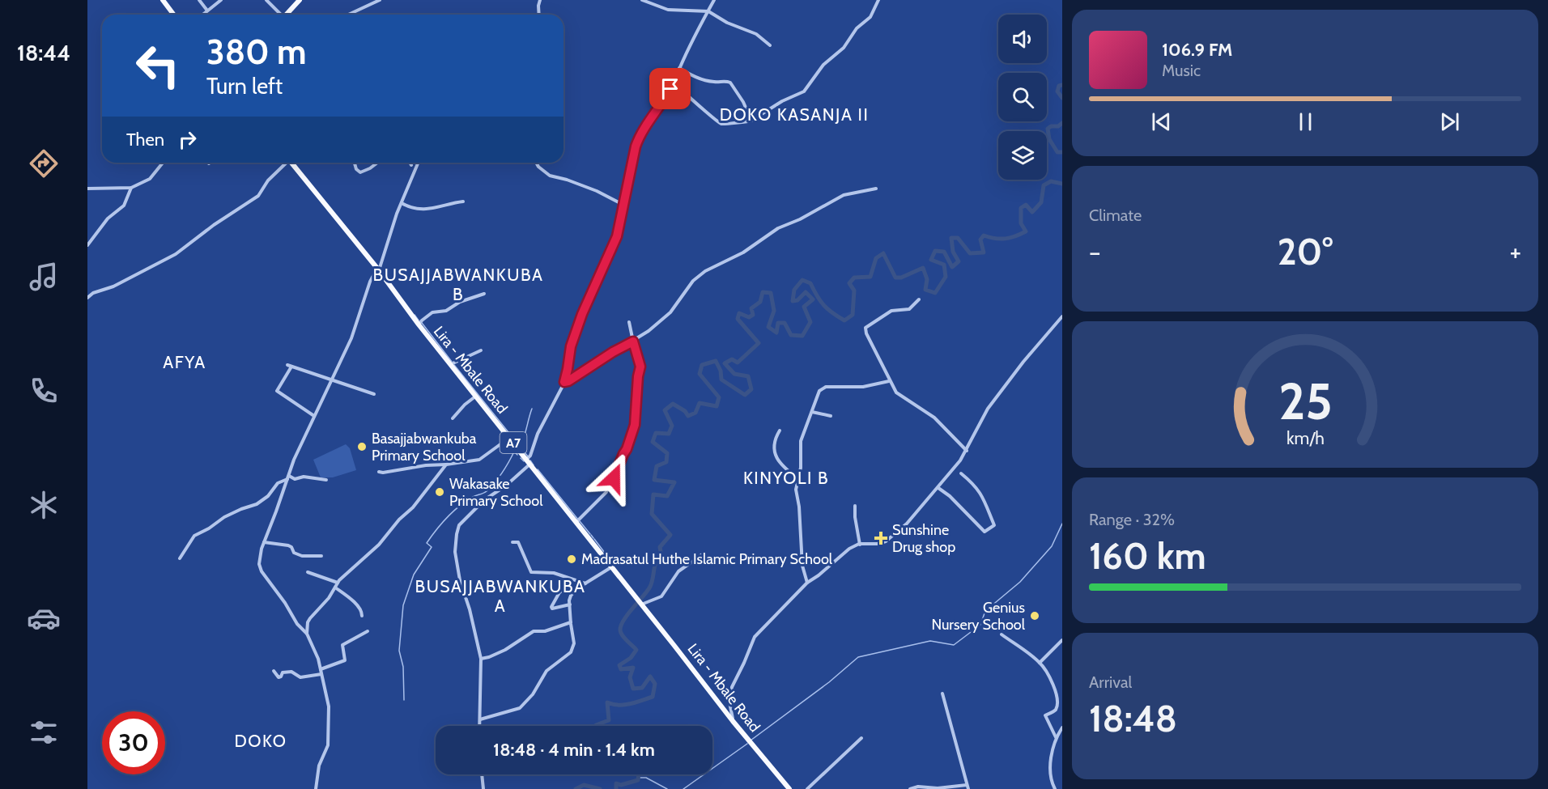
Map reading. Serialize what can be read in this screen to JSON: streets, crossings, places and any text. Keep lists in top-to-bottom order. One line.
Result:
{"streets":{"main road":["Lira - Mbale Road","A7"]},"districts":["DOKO KASANJA II","BUSAJJABWANKUBA B","AFYA","KINYOLI B","BUSAJJABWANKUBA A","DOKO"],"places":{"other":["Basajjabwankuba Primary School","Wakasake Primary School","Madrasatul Huthe Islamic Primary School","Genius Nursery School"],"health":["Sunshine Drug shop"]},"page":{"tabs":"18:44","turn":["380 m","Turn left"],"song":["106.9 FM","Music"],"then":"Then","tile":["Climate",["Range · 32%","160 km"],["Arrival","18:48"]],"heat":["−","20°","+"],"limit":"30","trip":"18:48 · 4 min · 1.4 km","gauge":["25","km/h"]}}
